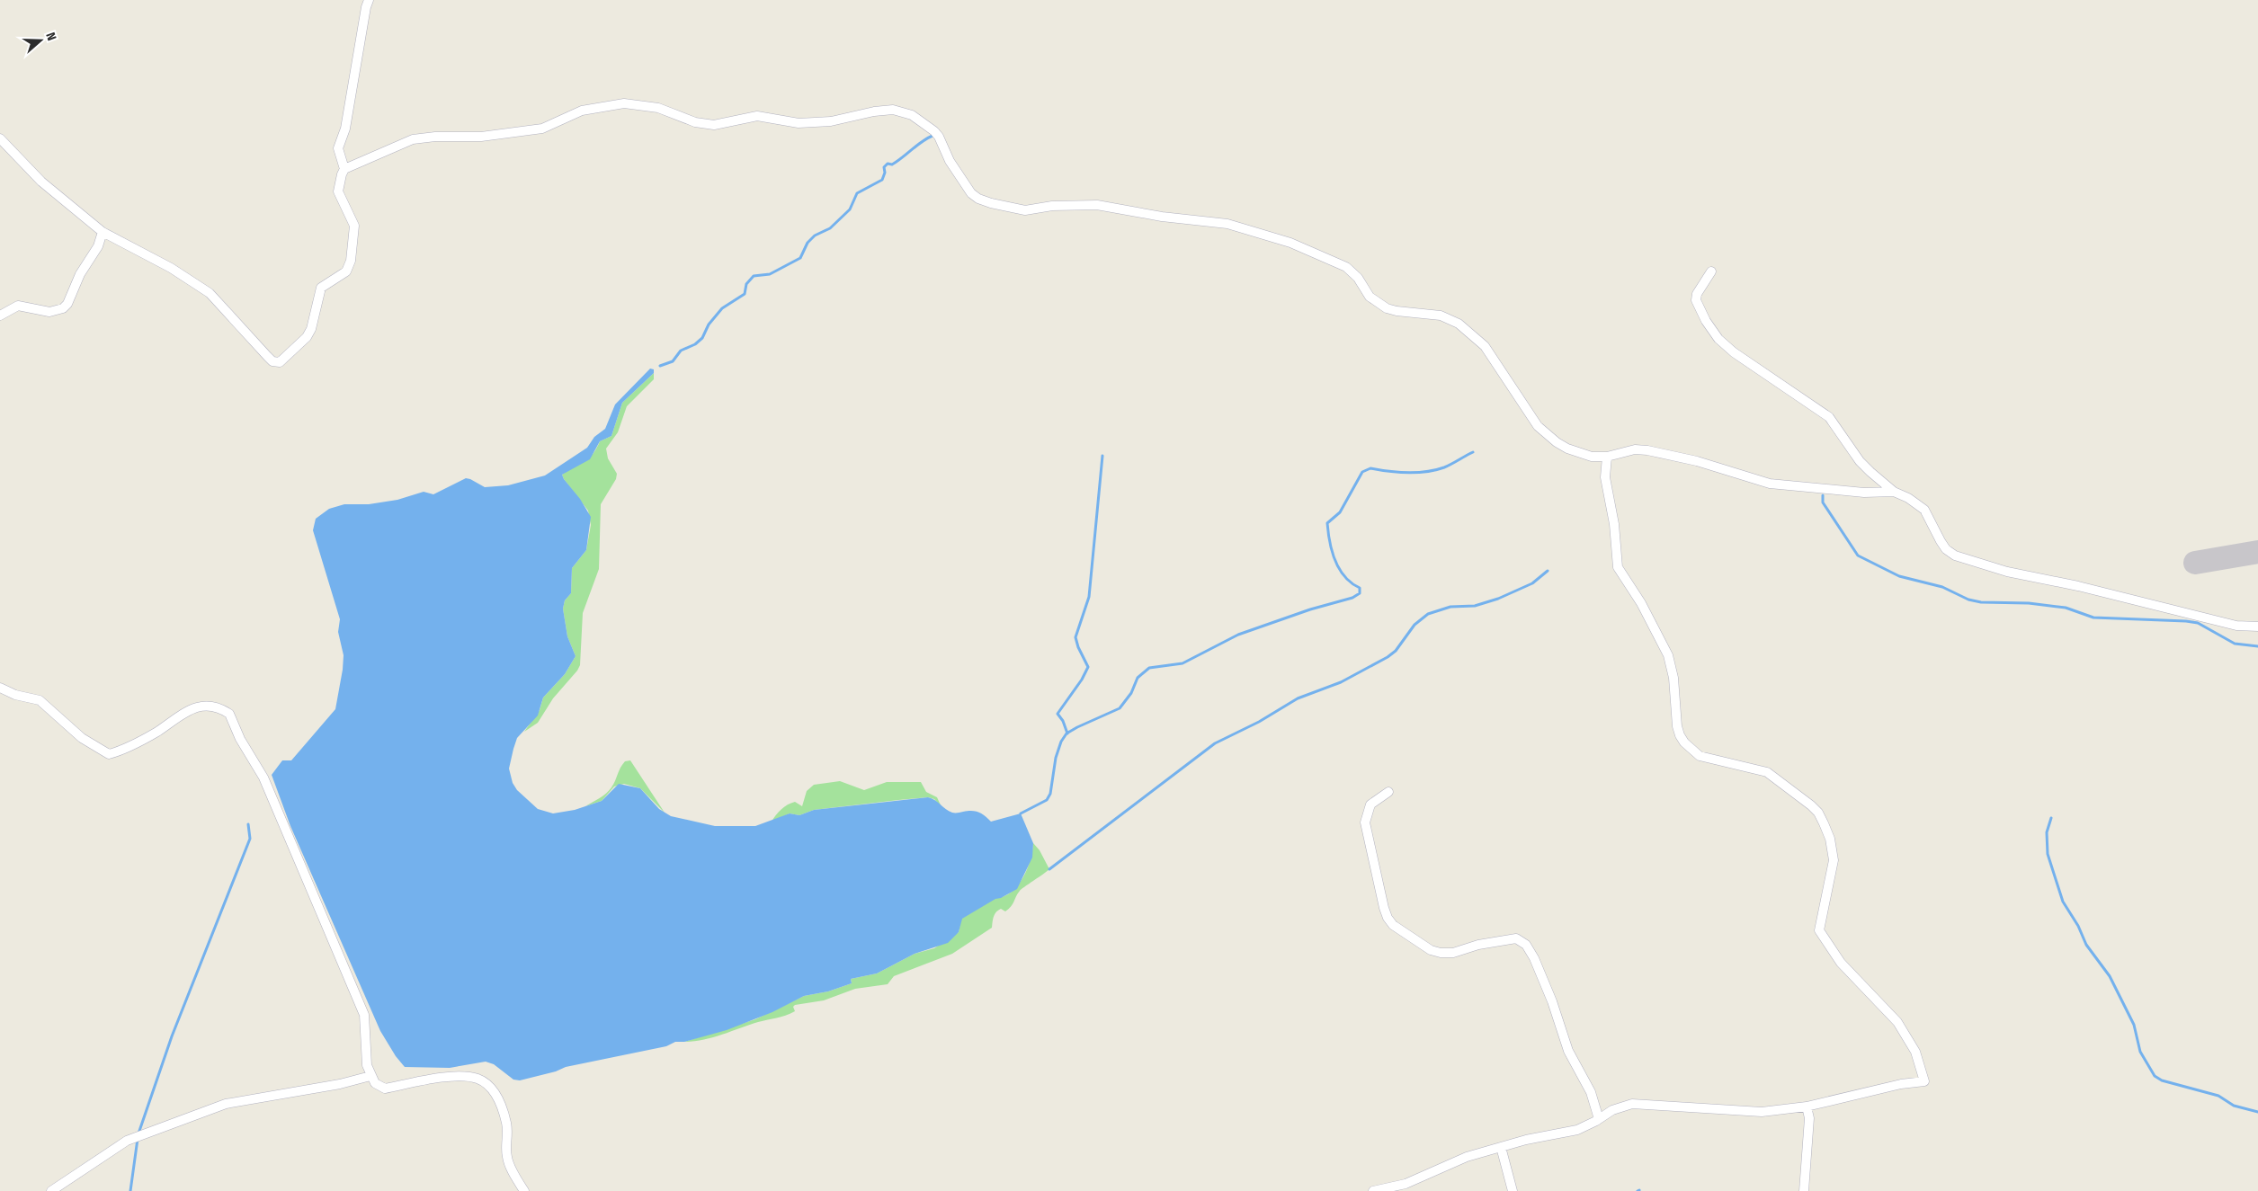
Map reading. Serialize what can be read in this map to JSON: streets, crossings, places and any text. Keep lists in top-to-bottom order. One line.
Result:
{"north":"right"}
